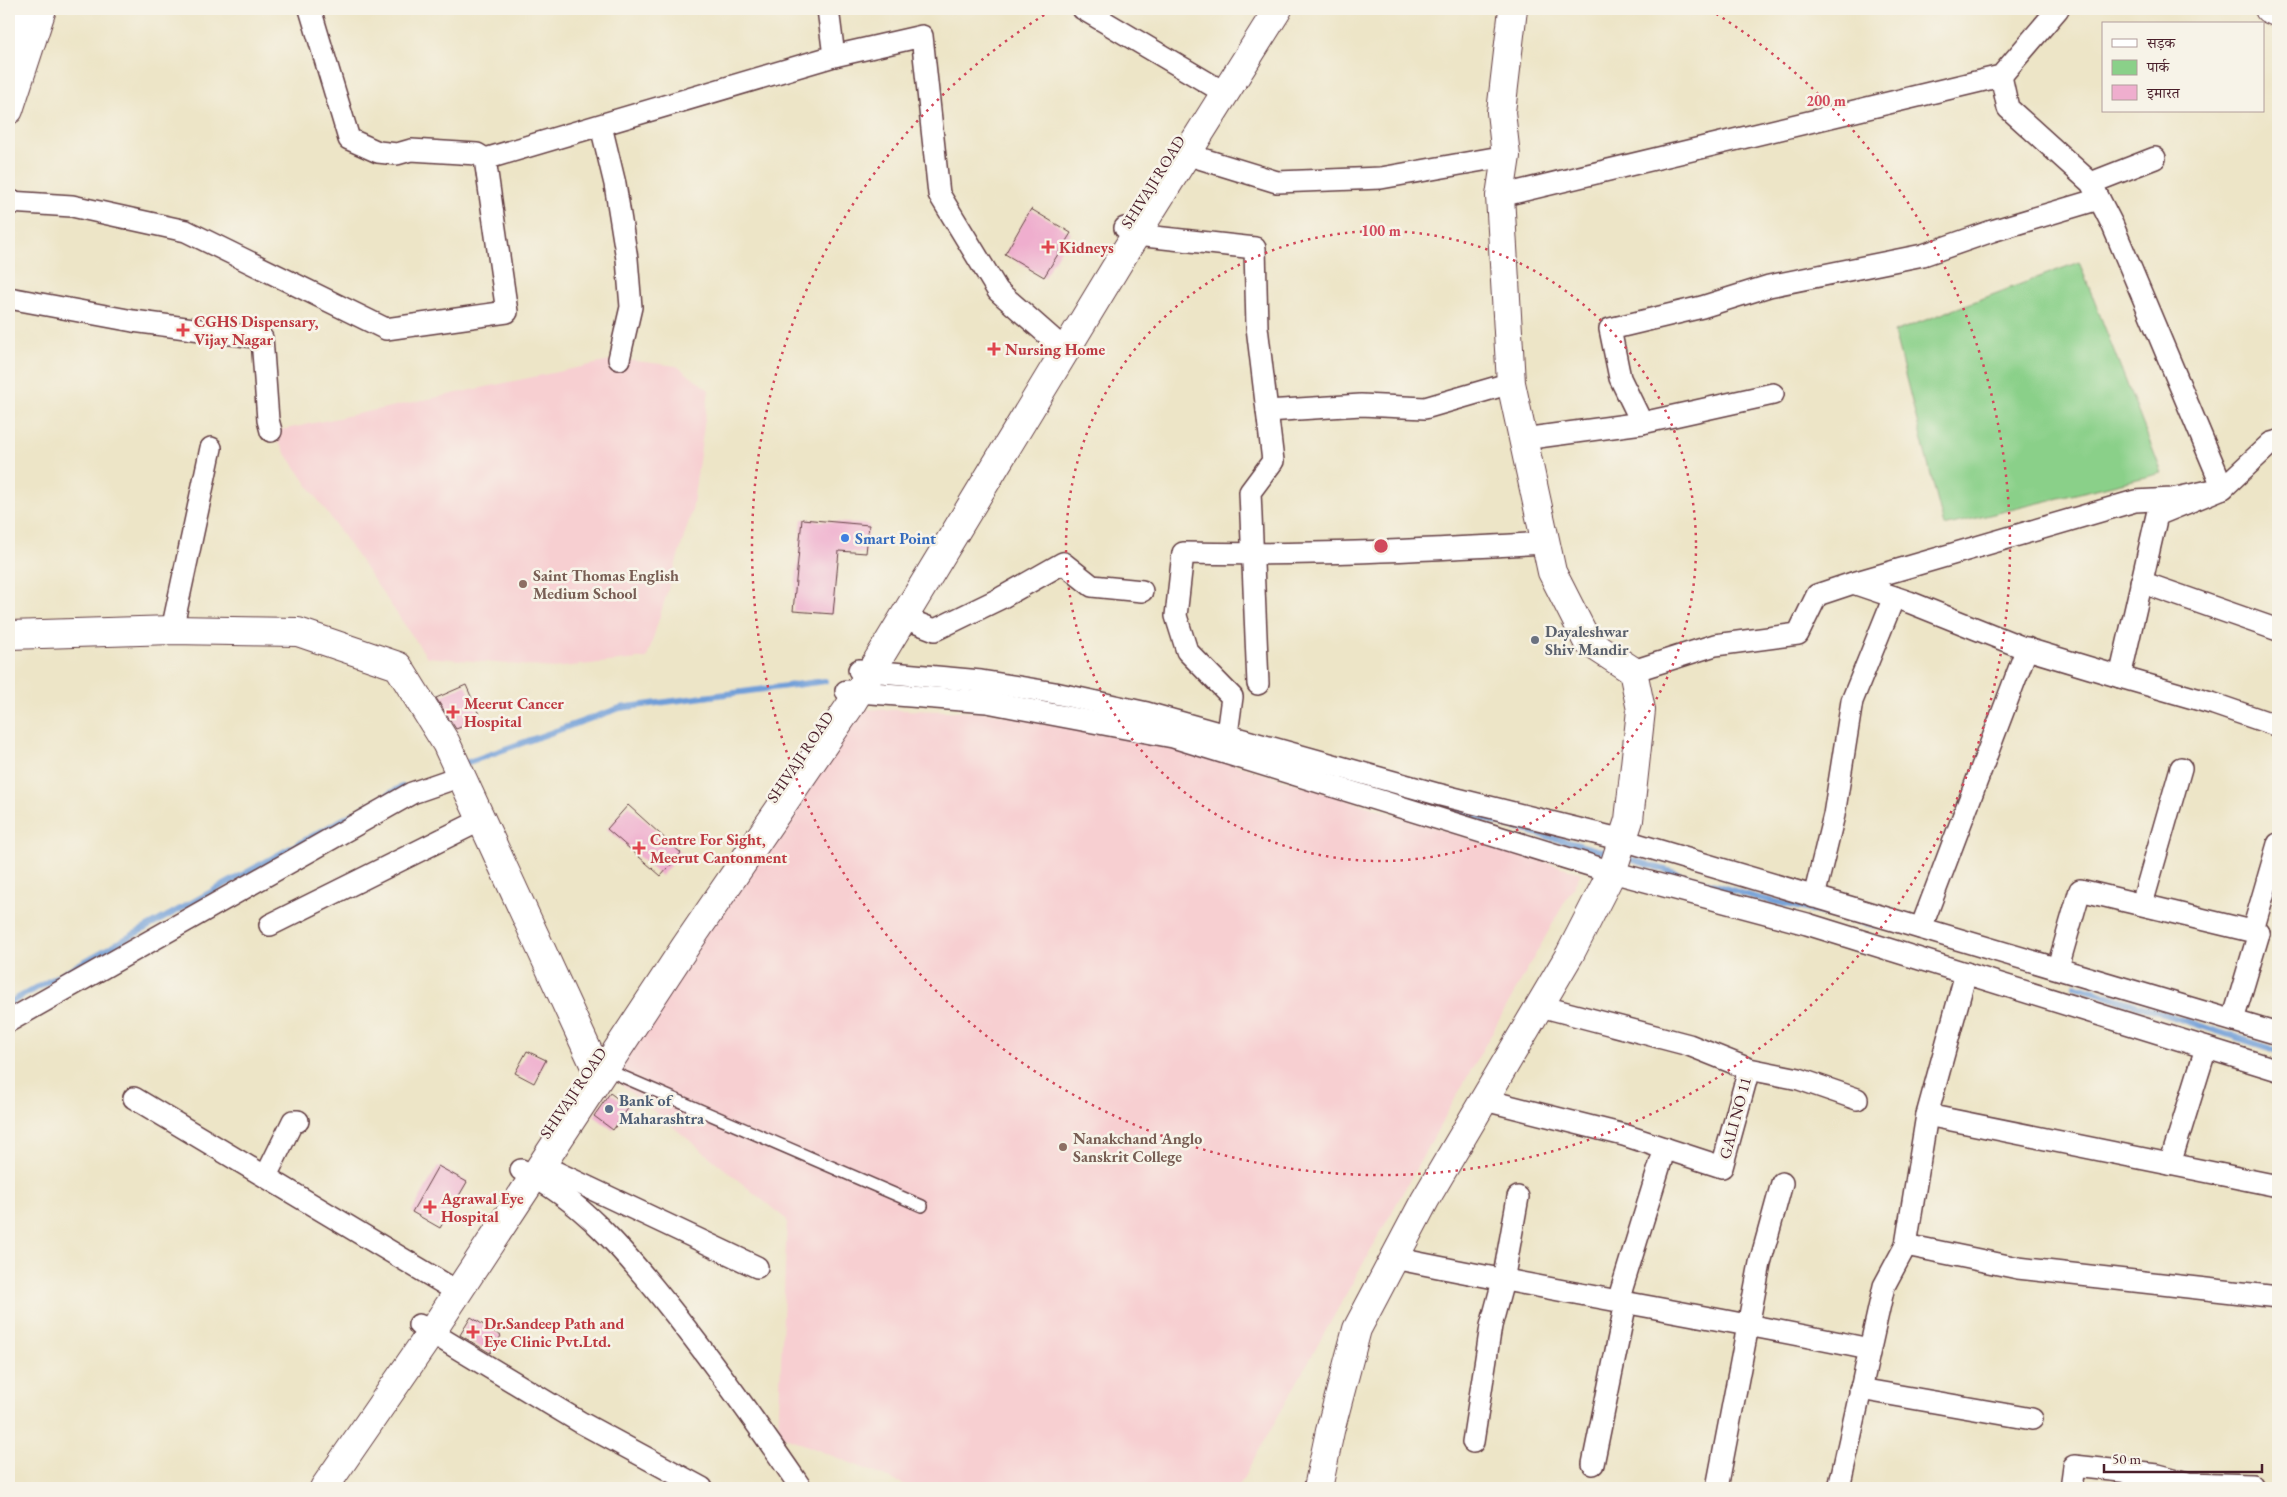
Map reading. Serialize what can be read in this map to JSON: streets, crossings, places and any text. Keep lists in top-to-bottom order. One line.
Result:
{"streets":{"street":["SHIVAJI ROAD","GALI NO 11"]},"places":{"health":["Kidneys","CGHS Dispensary, Vijay Nagar","Nursing Home","Meerut Cancer Hospital","Centre For Sight, Meerut Cantonment","Agrawal Eye Hospital","Dr.Sandeep Path and Eye Clinic Pvt.Ltd."],"other":["Smart Point","Saint Thomas English Medium School","Dayaleshwar Shiv Mandir","Bank of Maharashtra","Nanakchand Anglo Sanskrit College"]},"legend":["सड़क","पार्क","इमारत"],"scale_bar":"50 m","rings":["200 m","100 m"]}
